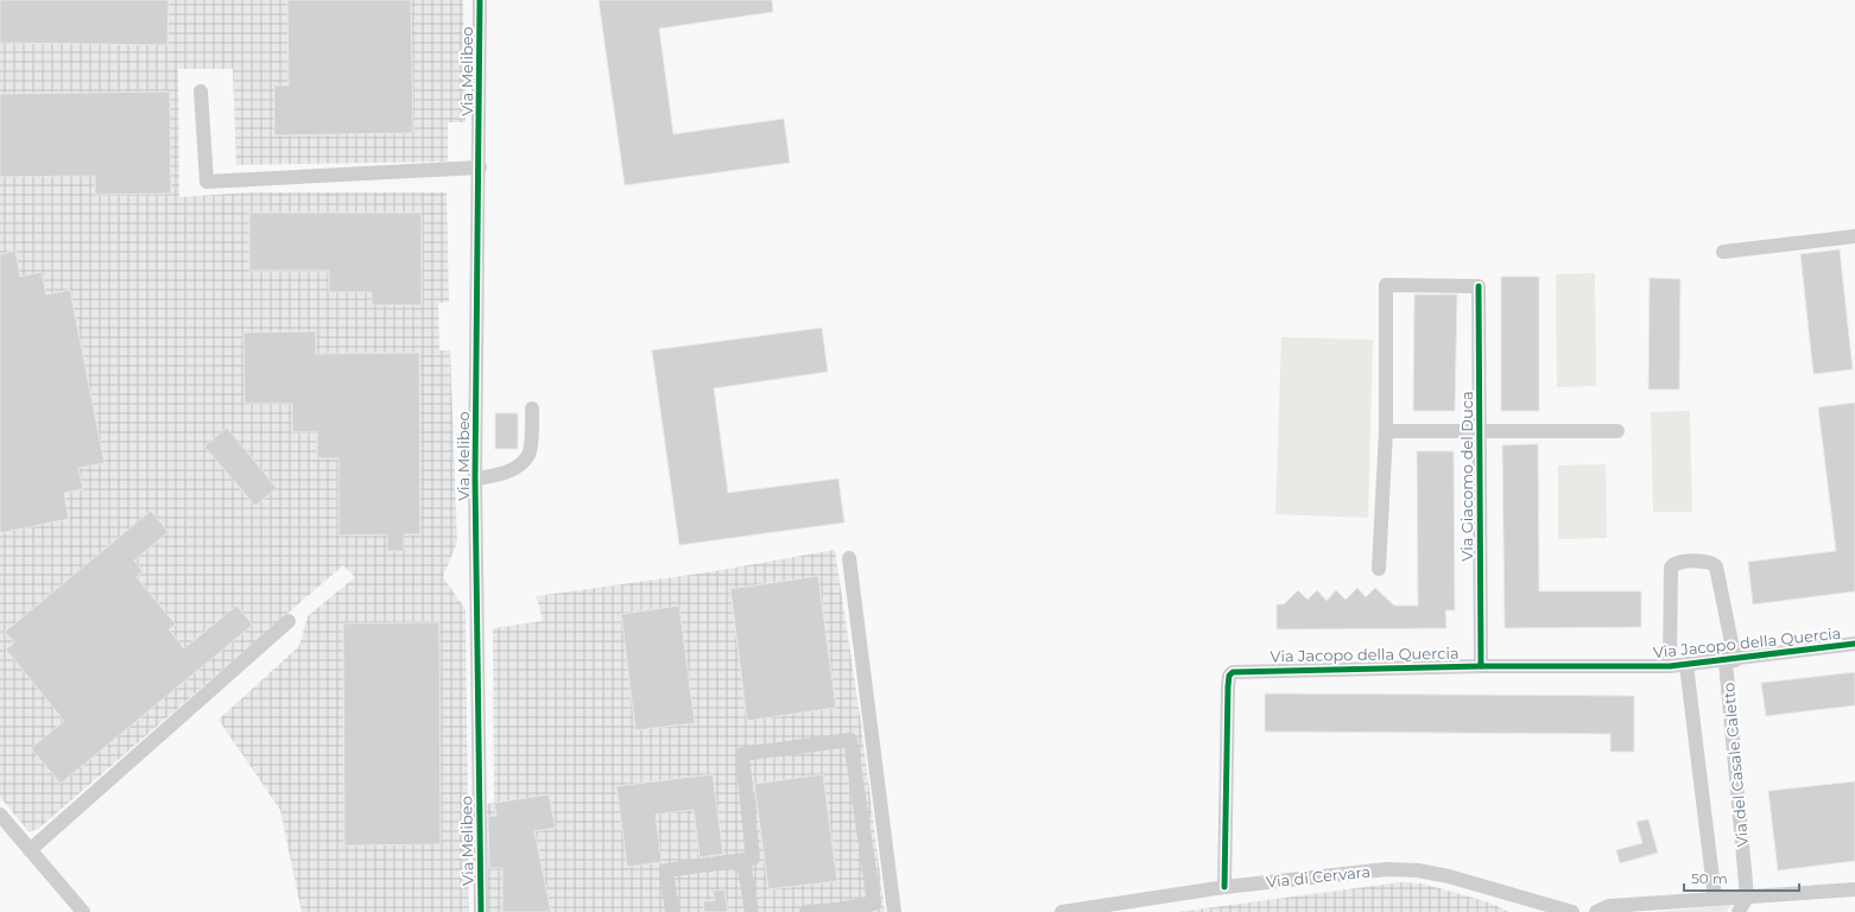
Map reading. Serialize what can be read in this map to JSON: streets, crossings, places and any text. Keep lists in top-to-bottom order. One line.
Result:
{"streets":{"street":["Via Melibeo","Via Giacomo del Duca","Via Jacopo della Quercia","Via del Casale Caletto","Via di Cervara"]},"crossings":[["Via Giacomo del Duca","Via Jacopo della Quercia"],["Via Jacopo della Quercia","Via del Casale Caletto"],["Via Jacopo della Quercia","Via di Cervara"]],"scale_bar":"50 m"}
